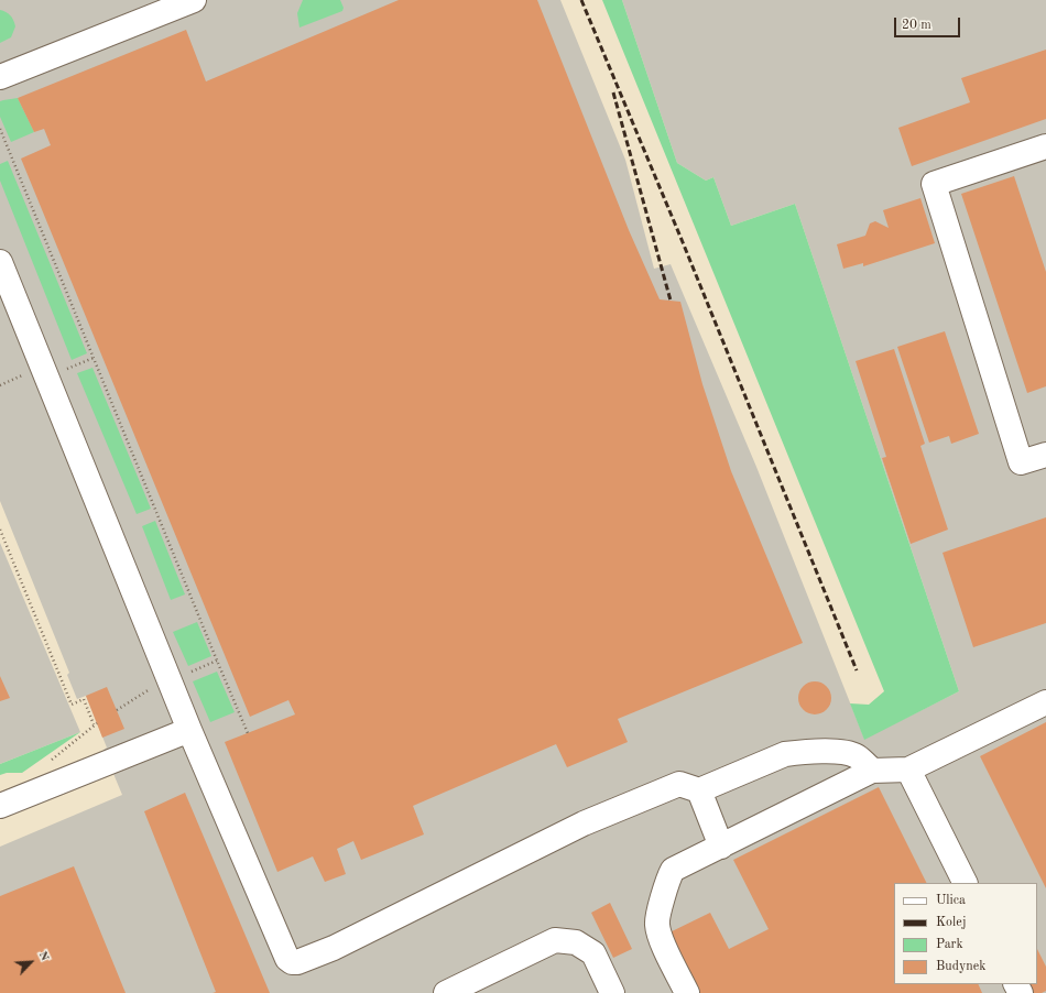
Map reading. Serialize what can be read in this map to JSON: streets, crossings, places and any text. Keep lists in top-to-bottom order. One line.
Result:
{"legend":["Ulica","Kolej","Park","Budynek"],"scale_bar":"20 m","north":"top right"}
